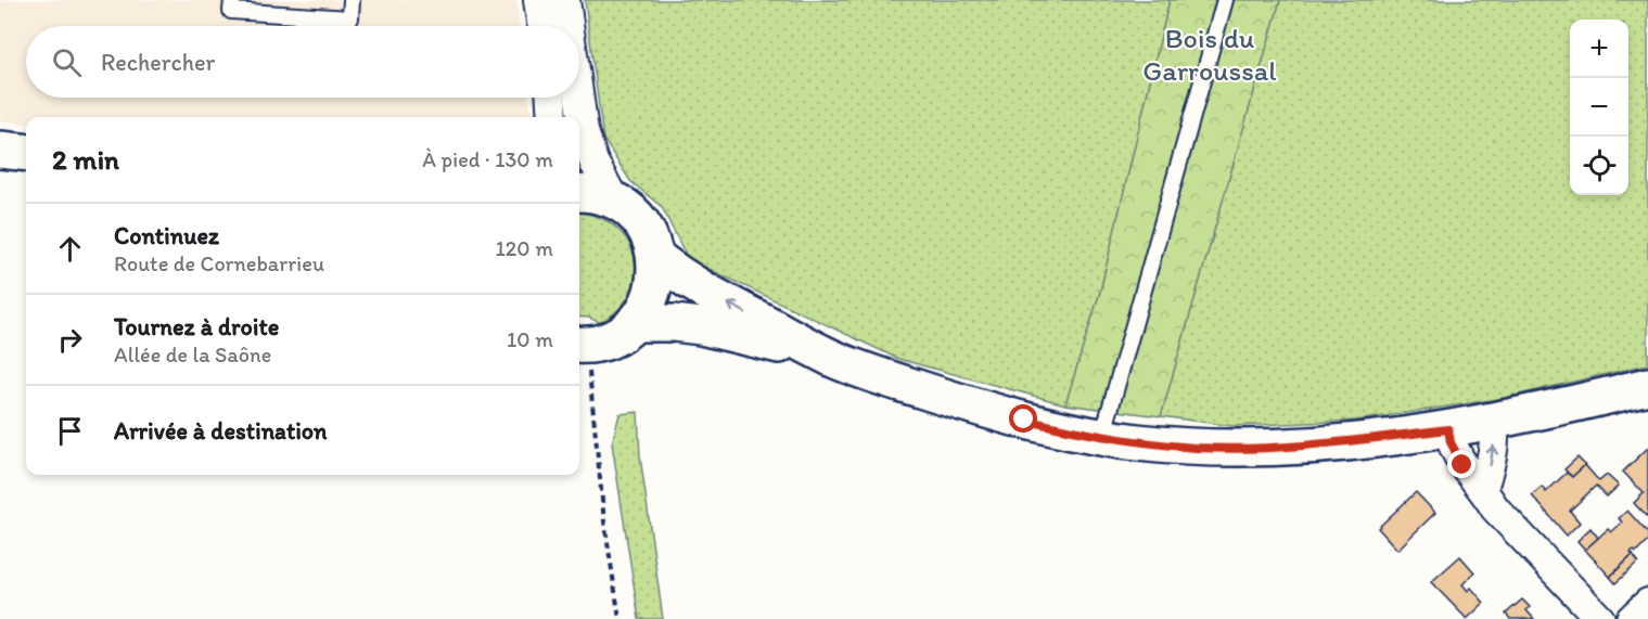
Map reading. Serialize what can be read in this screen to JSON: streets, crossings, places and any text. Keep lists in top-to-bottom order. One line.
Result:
{"parks":["Bois du Garroussal"],"page":{"map_buttons":["+","−"],"search":"Rechercher","heading":["2 min","À pied · 130 m"],"list":[["Continuez","Route de Cornebarrieu","120 m"],["Tournez à droite","Allée de la Saône","10 m"],"Arrivée à destination"]}}
